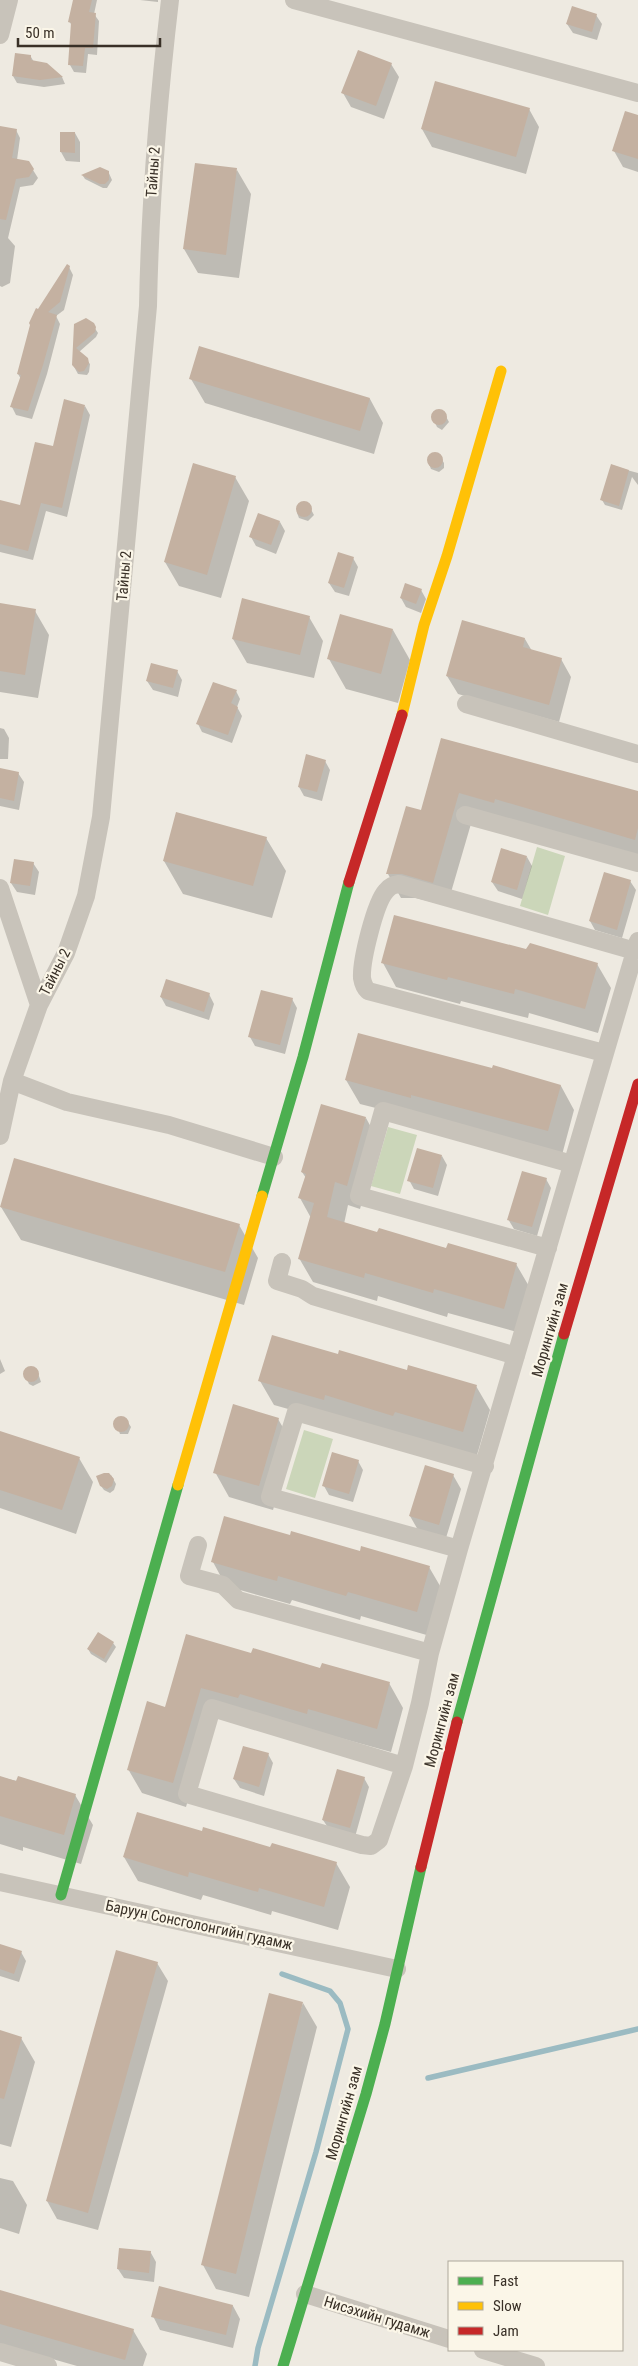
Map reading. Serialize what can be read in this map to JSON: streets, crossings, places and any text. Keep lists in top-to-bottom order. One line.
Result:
{"streets":{"street":["Тайны 2","Морингийн зам","Баруун Сонсголонгийн гудамж","Нисэхийн гудамж"]},"crossings":[["Морингийн зам","Баруун Сонсголонгийн гудамж"],["Морингийн зам","Нисэхийн гудамж"]],"legend":["Fast","Slow","Jam"],"scale_bar":"50 m"}
